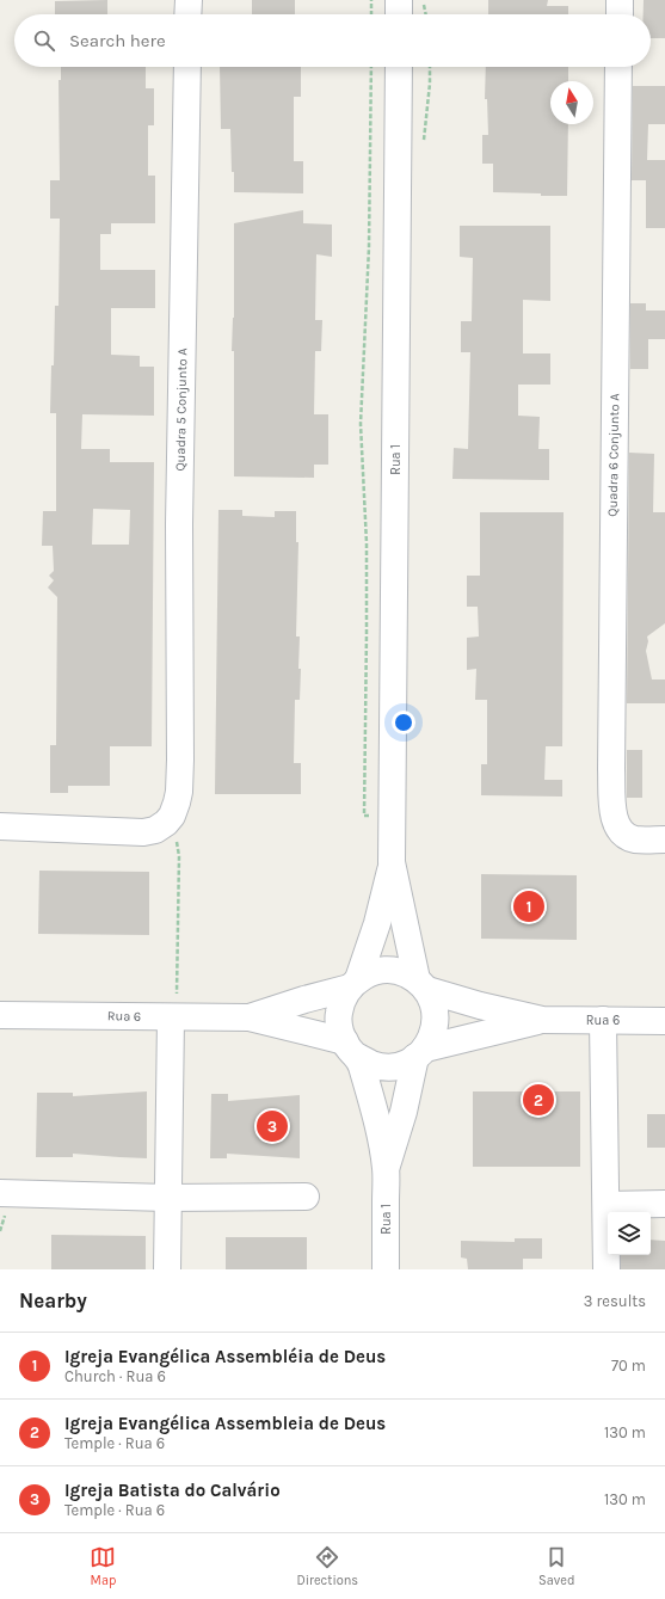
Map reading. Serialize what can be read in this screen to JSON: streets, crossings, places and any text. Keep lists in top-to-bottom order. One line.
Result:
{"streets":{"street":["Quadra 5 Conjunto A","Quadra 6 Conjunto A","Rua 1","Rua 6"]},"north":"top","page":{"search":"Search here","pins":["1","2","3"],"heading":["Nearby","3 results"],"list":[{"mark":"1","name":"Igreja Evangélica Assembléia de Deus","note":"Church · Rua 6","value":"70 m"},{"mark":"2","name":"Igreja Evangélica Assembleia de Deus","note":"Temple · Rua 6","value":"130 m"},{"mark":"3","name":"Igreja Batista do Calvário","note":"Temple · Rua 6","value":"130 m"}],"nav":["Map","Directions","Saved"]}}
